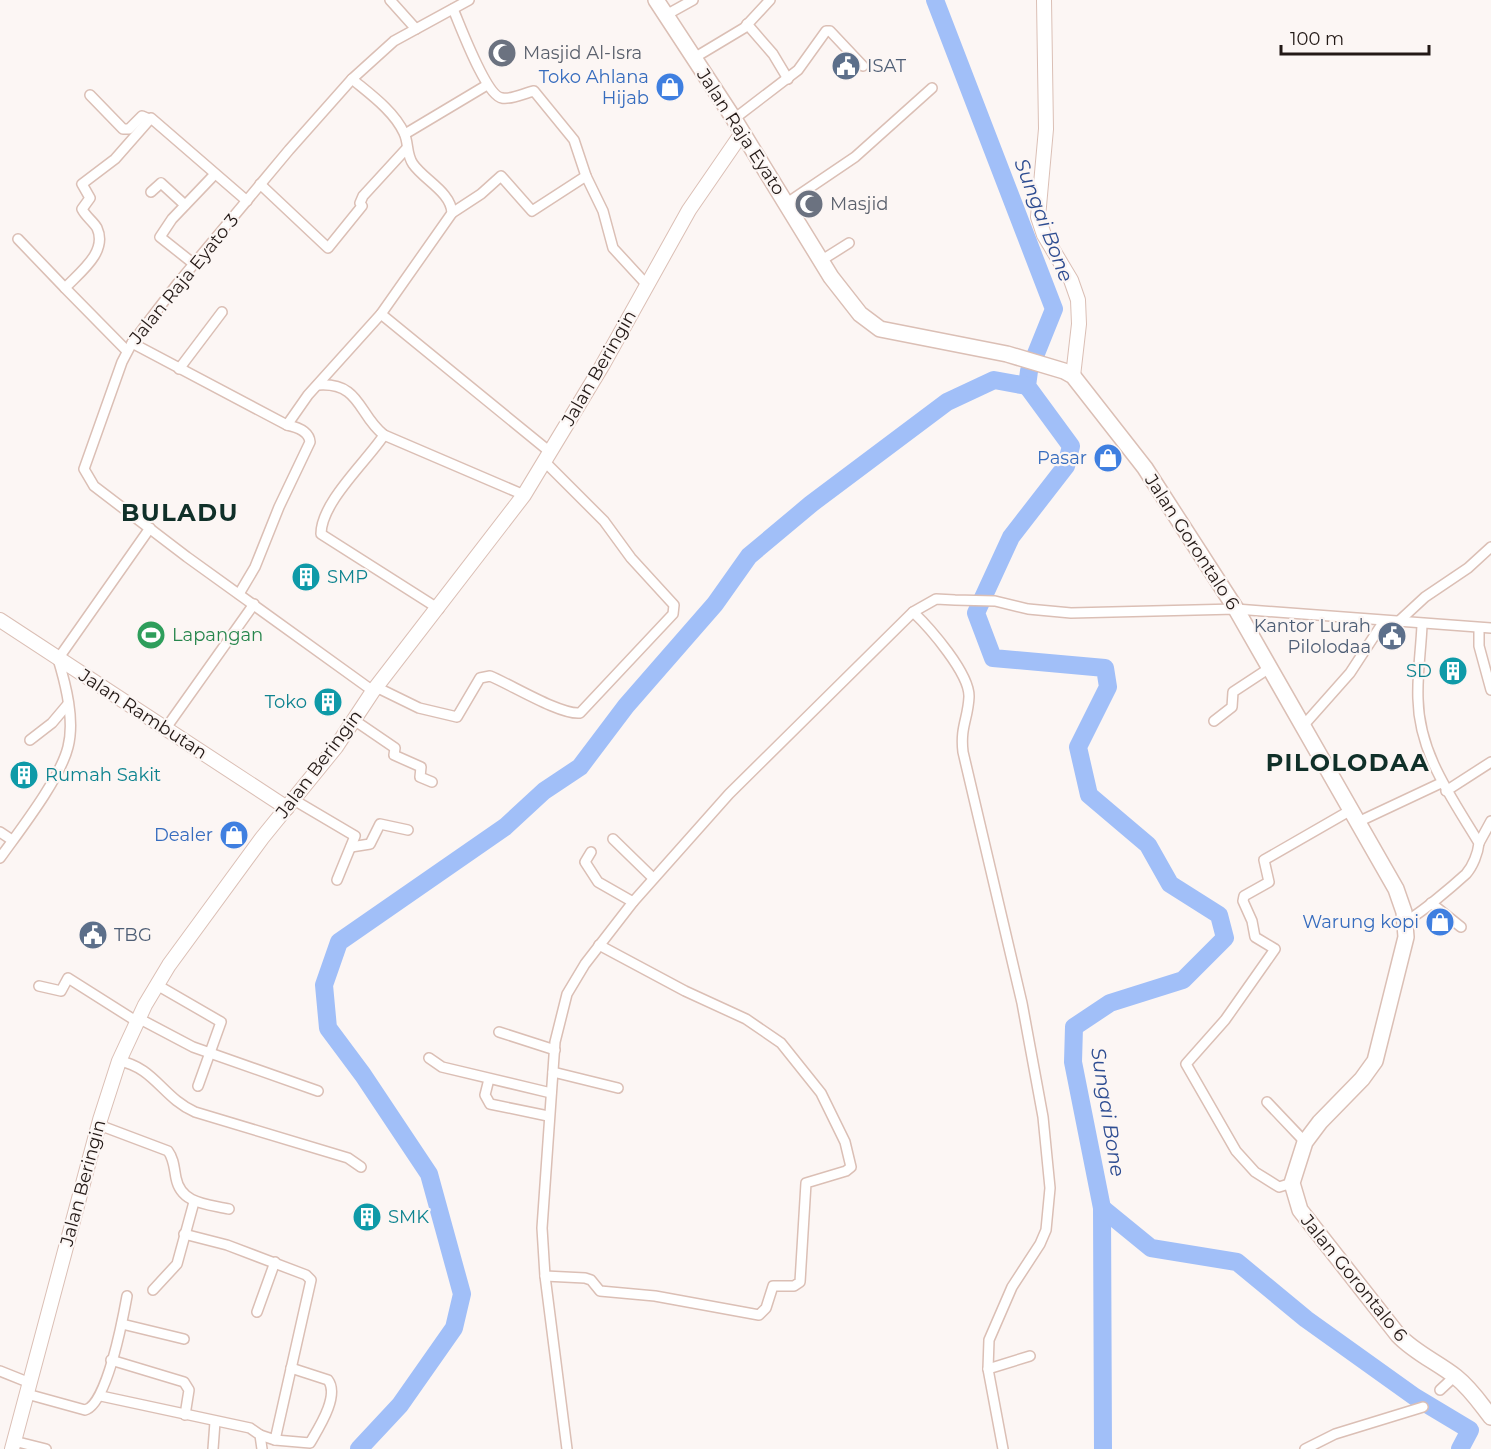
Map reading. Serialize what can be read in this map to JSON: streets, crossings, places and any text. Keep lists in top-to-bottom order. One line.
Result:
{"streets":{"main road":["Jalan Raja Eyato","Jalan Gorontalo 6"],"street":["Jalan Raja Eyato 3","Jalan Beringin","Jalan Rambutan"]},"crossings":[["Jalan Raja Eyato","Jalan Beringin"],["Jalan Raja Eyato","Jalan Gorontalo 6"],["Jalan Raja Eyato 3","Jalan Beringin"],["Jalan Beringin","Jalan Rambutan"]],"districts":["BULADU","PILOLODAA"],"water":["Sungai Bone"],"places":{"mosque":["Masjid Al-Isra","Masjid"],"public building":["ISAT","Kantor Lurah Pilolodaa","TBG"],"shop":["Toko Ahlana Hijab","Pasar","Dealer","Warung kopi"],"building":["SMP","SD","Toko","Rumah Sakit","SMK"],"sports":["Lapangan"]},"scale_bar":"100 m"}
